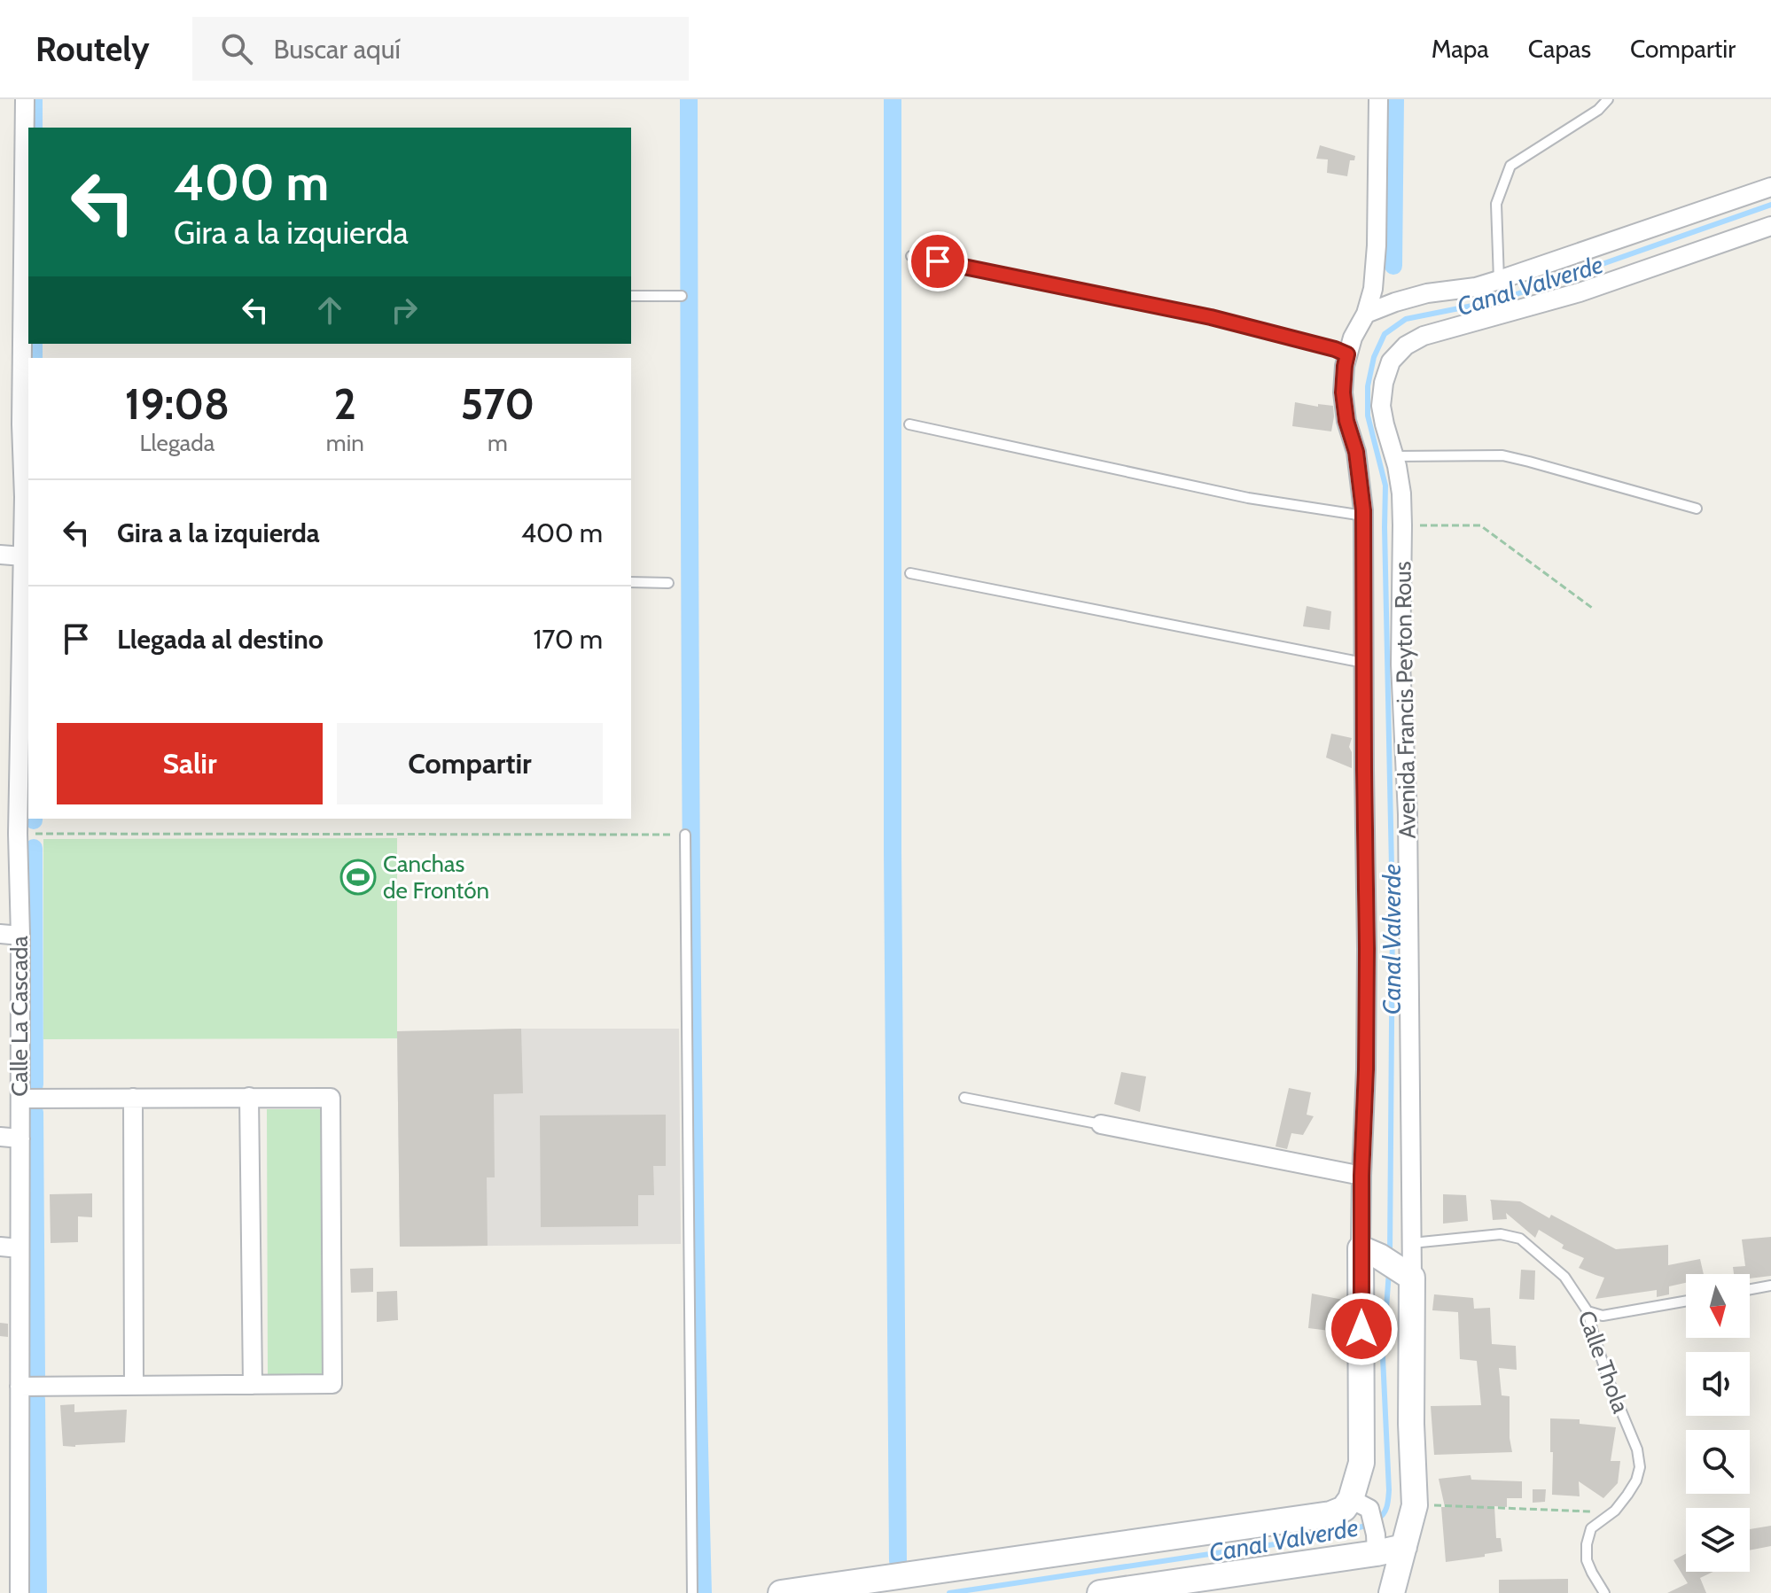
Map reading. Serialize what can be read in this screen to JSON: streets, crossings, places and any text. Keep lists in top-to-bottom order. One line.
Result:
{"streets":{"street":["Avenida Francis Peyton Rous","Calle La Cascada"],"lane":["Calle Thola"]},"crossings":[["Avenida Francis Peyton Rous","Calle Thola"]],"water":["Canal Valverde"],"places":{"sports":["Canchas de Frontón"]},"north":"bottom","page":{"header":"Routely","search":"Buscar aquí","nav":["Mapa","Capas","Compartir"],"turn":["400 m","Gira a la izquierda"],"eta":["19:08","Llegada","2","min","570","m"],"list":[{"name":"Gira a la izquierda","value":"400 m"},{"name":"Llegada al destino","value":"170 m"}],"buttons":["Salir","Compartir"]}}
